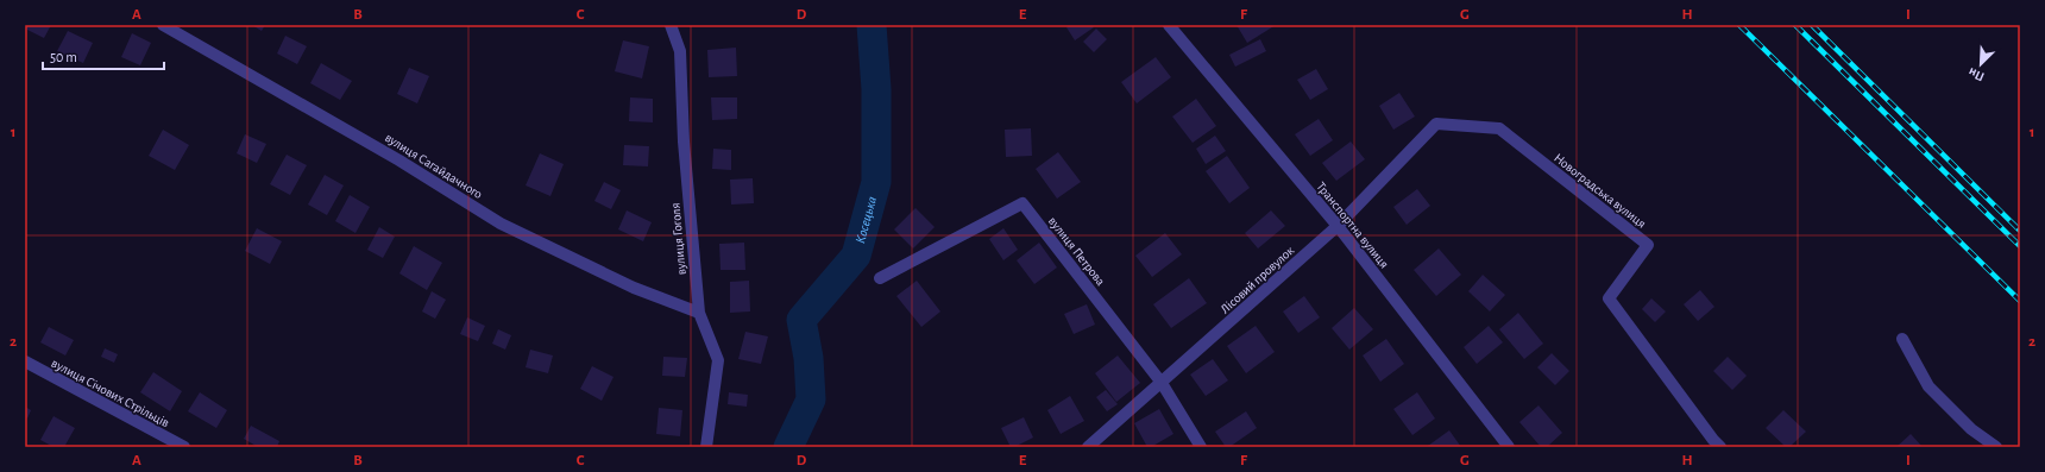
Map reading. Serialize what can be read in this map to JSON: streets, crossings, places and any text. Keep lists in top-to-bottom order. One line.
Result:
{"streets":{"street":["вулиця Сагайдачного","Новоградська вулиця","Транспортна вулиця","вулиця Гоголя","вулиця Петрова","Лісовий провулок","вулиця Січових Стрільців"]},"crossings":[["вулиця Сагайдачного","вулиця Гоголя"],["Новоградська вулиця","Лісовий провулок"],["Транспортна вулиця","Лісовий провулок"],["вулиця Петрова","Лісовий провулок"]],"water":["Косецька"],"scale_bar":"50 m","north":"bottom left","grid":{"columns":["A","B","C","D","E","F","G","H","I"],"rows":["1","2"]}}
